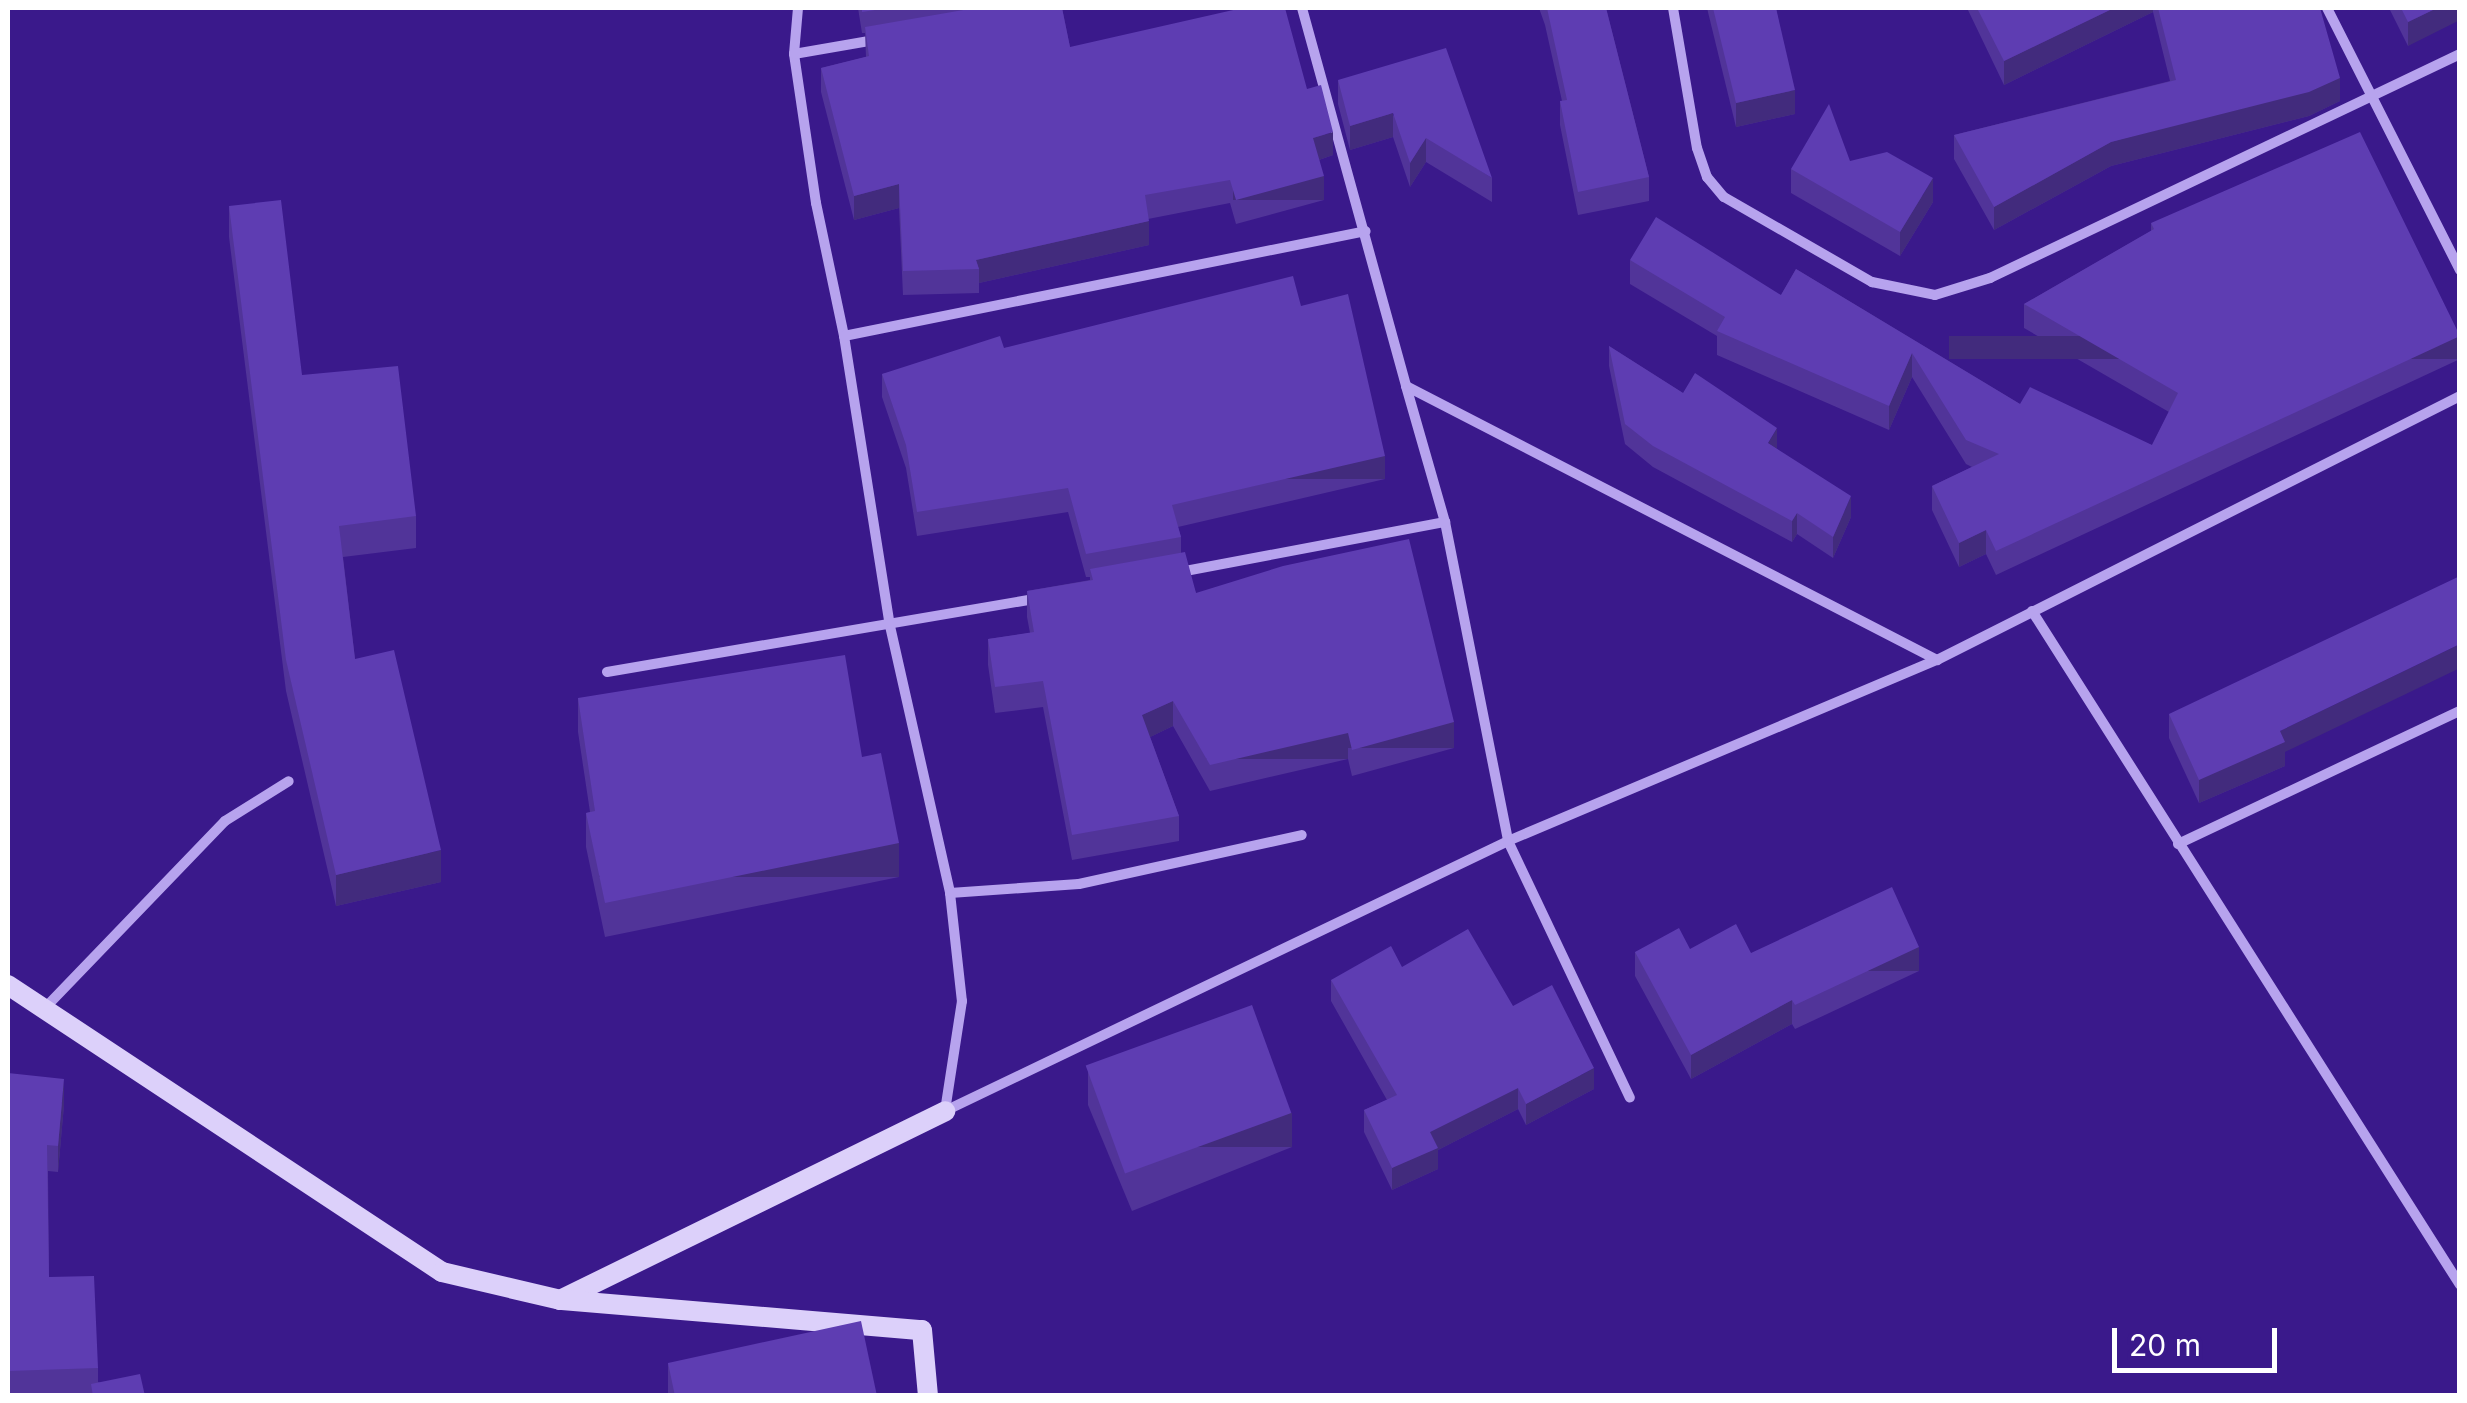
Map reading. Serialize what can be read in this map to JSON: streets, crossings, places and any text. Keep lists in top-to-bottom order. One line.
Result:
{"scale_bar":"20 m"}
